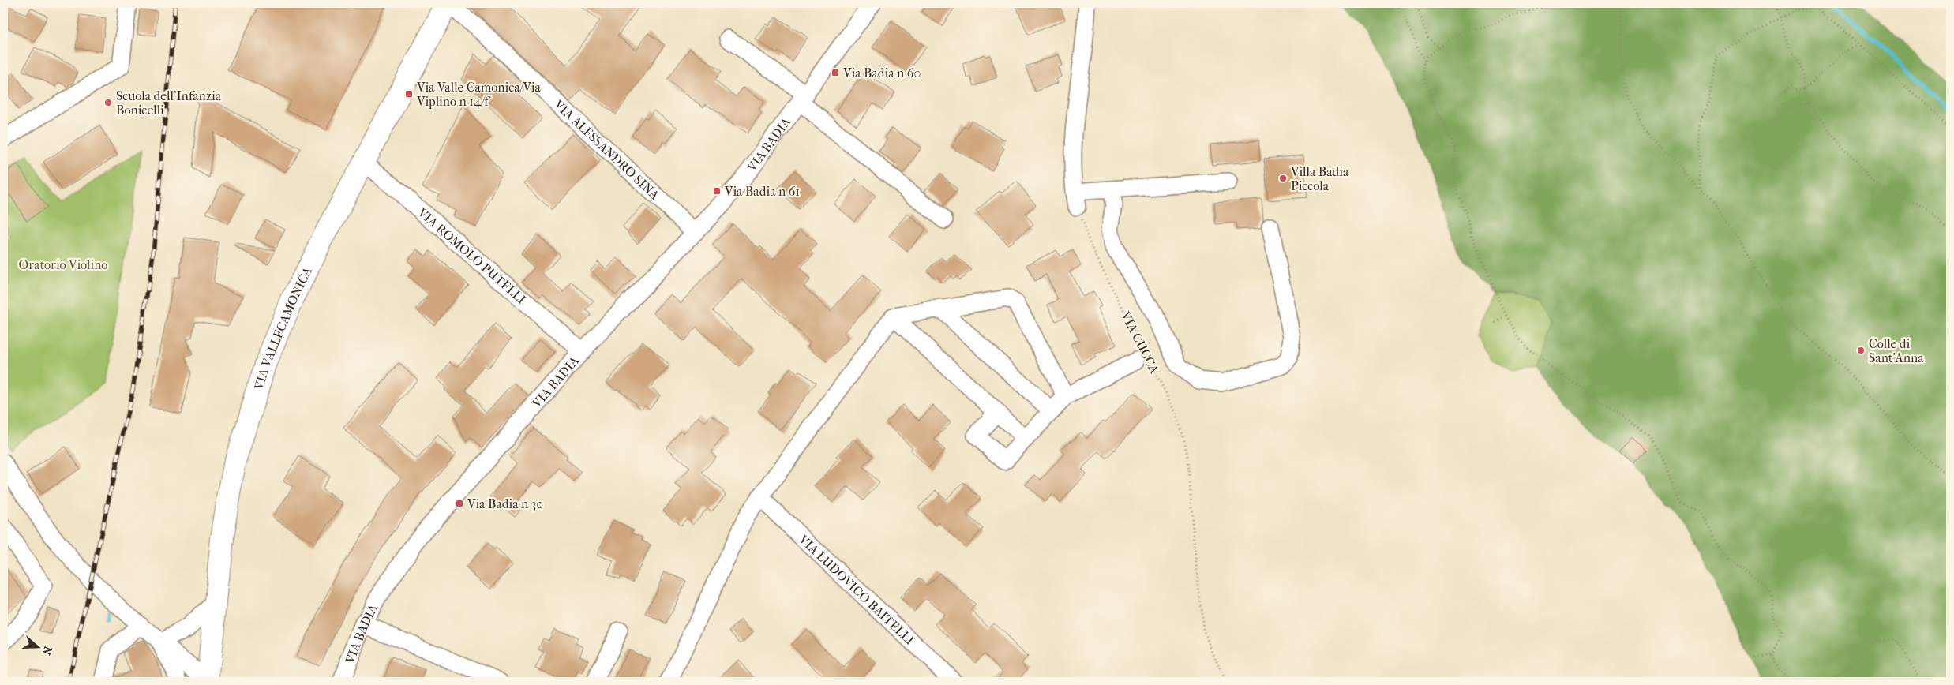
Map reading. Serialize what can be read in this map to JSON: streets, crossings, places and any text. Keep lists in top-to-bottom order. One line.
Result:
{"streets":{"main road":["VIA VALLECAMONICA"],"street":["VIA BADIA","VIA ALESSANDRO SINA","VIA ROMOLO PUTELLI","VIA LUDOVICO BAITELLI"],"path":["VIA CUCCA"]},"crossings":[["VIA BADIA","VIA ALESSANDRO SINA"],["VIA BADIA","VIA ROMOLO PUTELLI"],["VIA ALESSANDRO SINA","VIA VALLECAMONICA"],["VIA ROMOLO PUTELLI","VIA VALLECAMONICA"]],"parks":["Oratorio Violino"],"places":{"transit":["Via Badia n 60","Via Valle Camonica/Via Viplino n 14/f","Via Badia n 61","Via Badia n 30"],"other":["Scuola dell'Infanzia Bonicelli","Villa Badia Piccola","Colle di Sant'Anna"]},"north":"right"}
